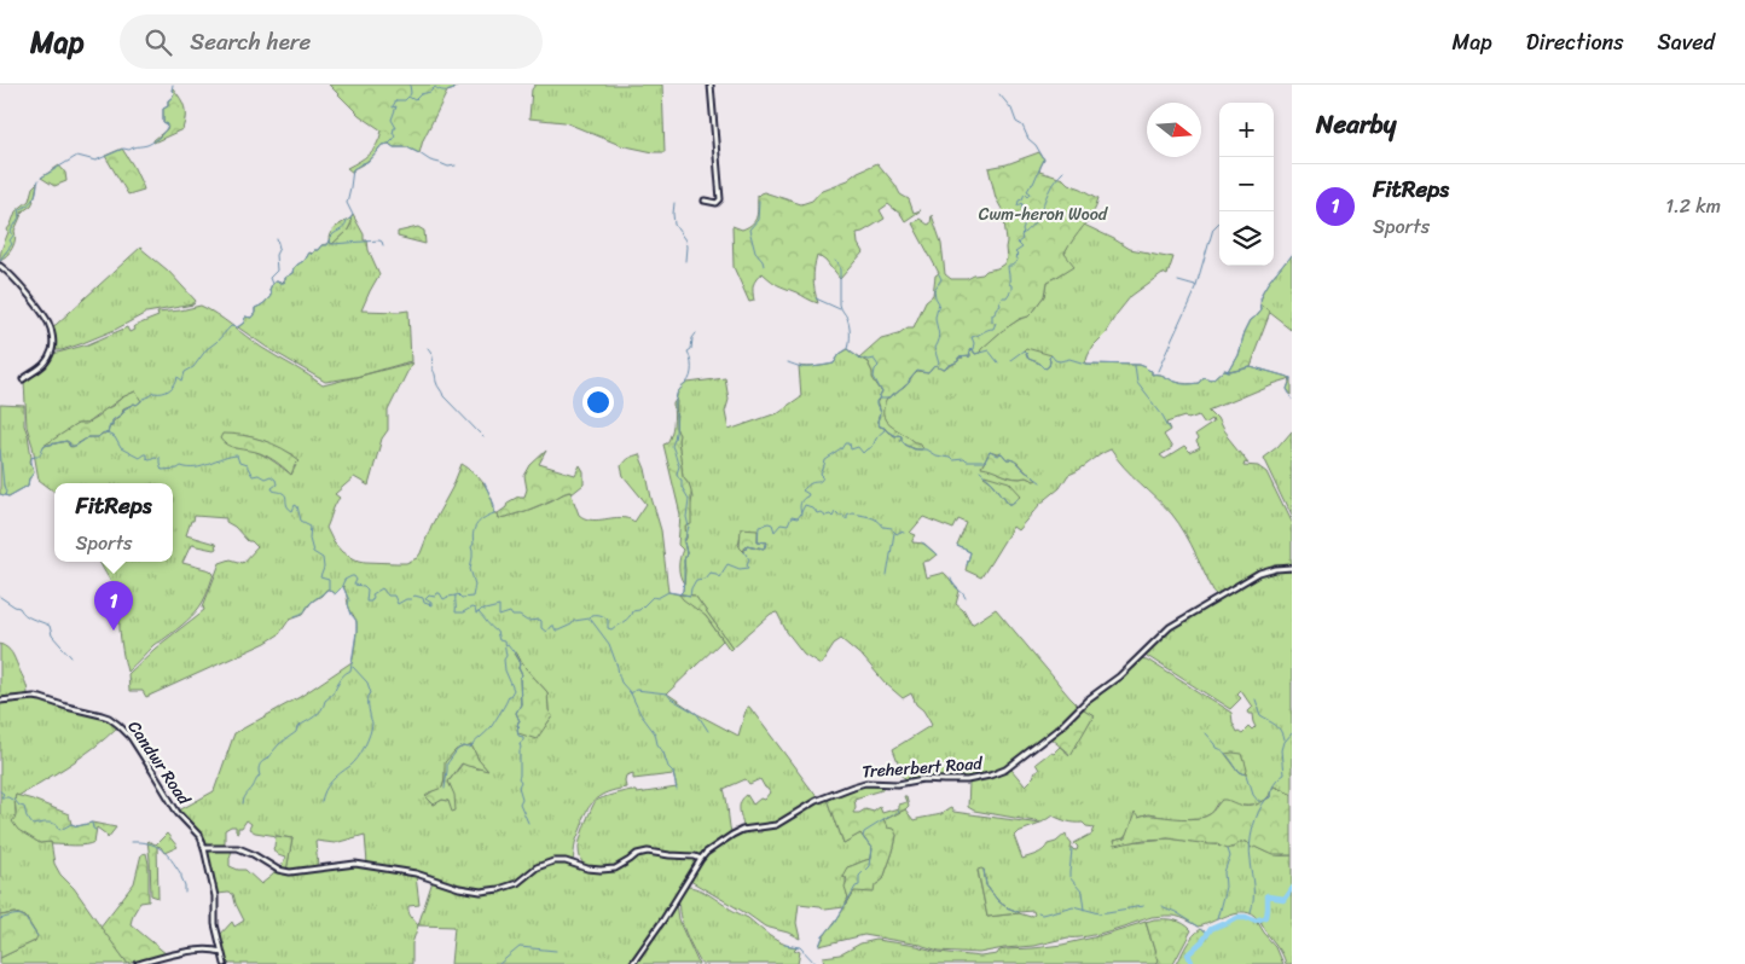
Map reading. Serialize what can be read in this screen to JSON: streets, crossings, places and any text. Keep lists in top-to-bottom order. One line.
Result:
{"streets":{"street":["Candwr Road","Treherbert Road"]},"parks":["Cwm-heron Wood"],"north":"right","page":{"header":"Map","search":"Search here","nav":["Map","Directions","Saved"],"heading":"Nearby","map_buttons":["+","−"],"list":[{"mark":"1","name":"FitReps","note":"Sports","value":"1.2 km"}],"popup":["FitReps","Sports"],"pins":"1"}}
